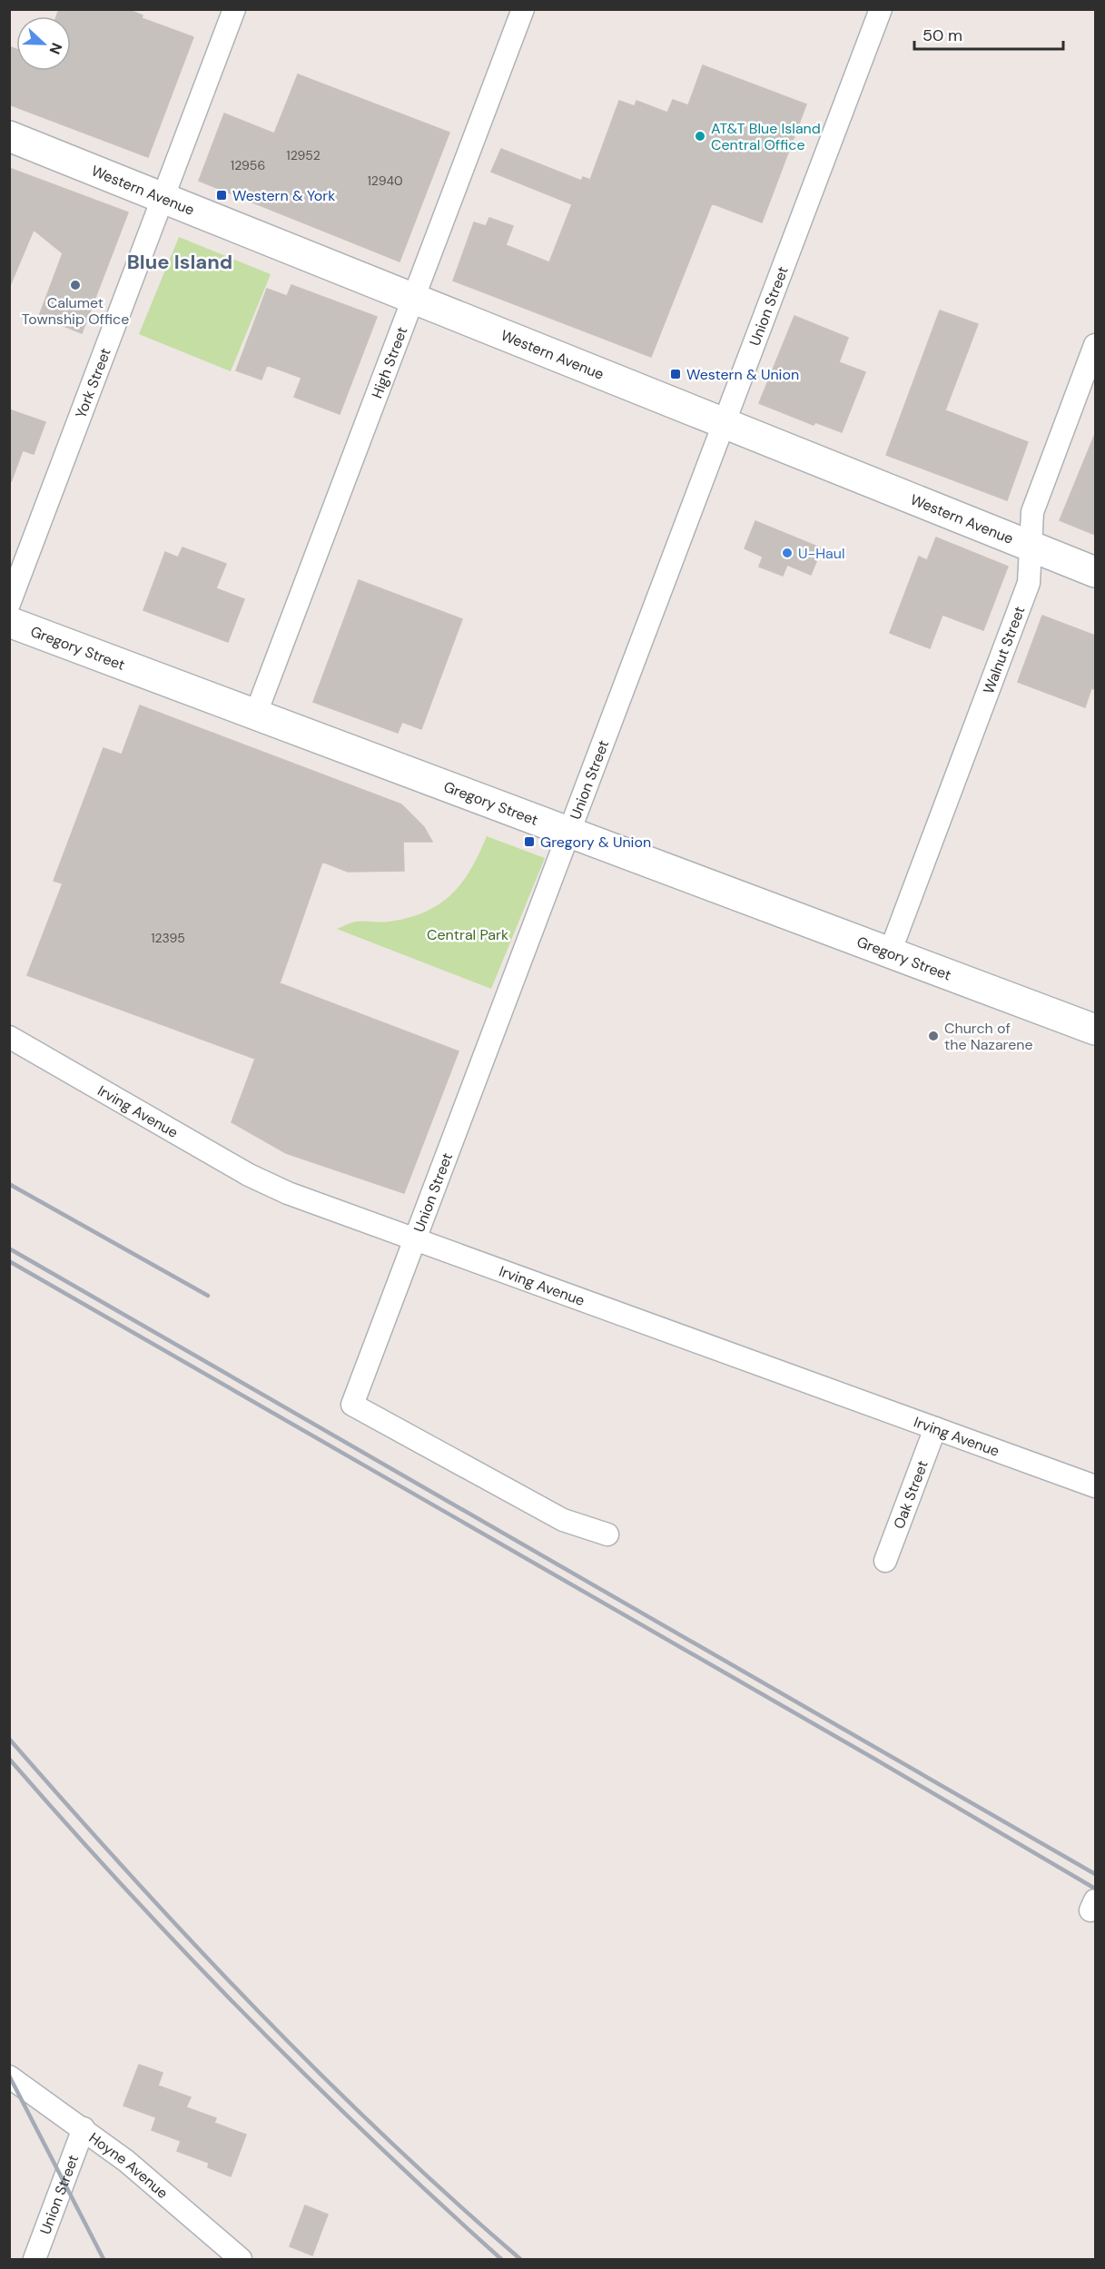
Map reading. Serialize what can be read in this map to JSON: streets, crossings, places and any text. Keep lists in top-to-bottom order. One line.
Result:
{"streets":{"main road":["Western Avenue","Gregory Street"],"street":["Union Street","High Street","York Street","Walnut Street","Irving Avenue","Oak Street","Hoyne Avenue"]},"crossings":[["Western Avenue","Union Street"],["Western Avenue","High Street"],["Western Avenue","York Street"],["Western Avenue","Walnut Street"],["Union Street","Gregory Street"],["Union Street","Irving Avenue"],["Union Street","Hoyne Avenue"],["High Street","Gregory Street"],["Gregory Street","Walnut Street"],["Irving Avenue","Oak Street"]],"districts":["Blue Island"],"parks":["Central Park"],"places":{"other":["AT&T Blue Island Central Office","Calumet Township Office","U-Haul","Church of the Nazarene"],"transit":["Western & York","Western & Union","Gregory & Union"]},"house_numbers":["12952","12956","12940","12395"],"scale_bar":"50 m","north":"right"}
